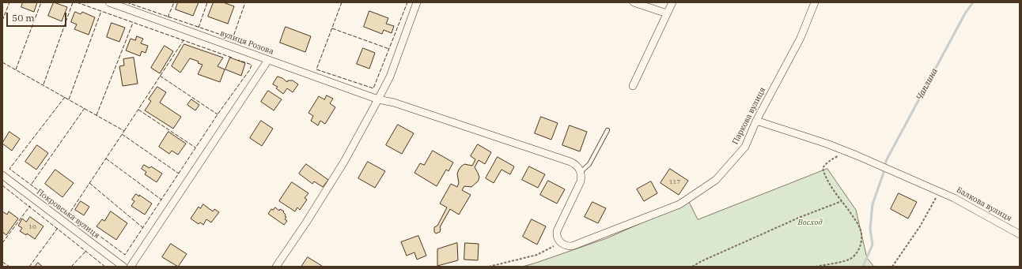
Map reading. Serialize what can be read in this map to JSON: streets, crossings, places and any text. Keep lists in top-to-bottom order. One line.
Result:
{"streets":{"street":["вулиця Розова","Паркова вулиця","Балкова вулиця","Покровська вулиця"]},"crossings":[["Паркова вулиця","Балкова вулиця"]],"water":["Чаплина"],"parks":["Восход"],"house_numbers":["117","10"],"scale_bar":"50 m"}
